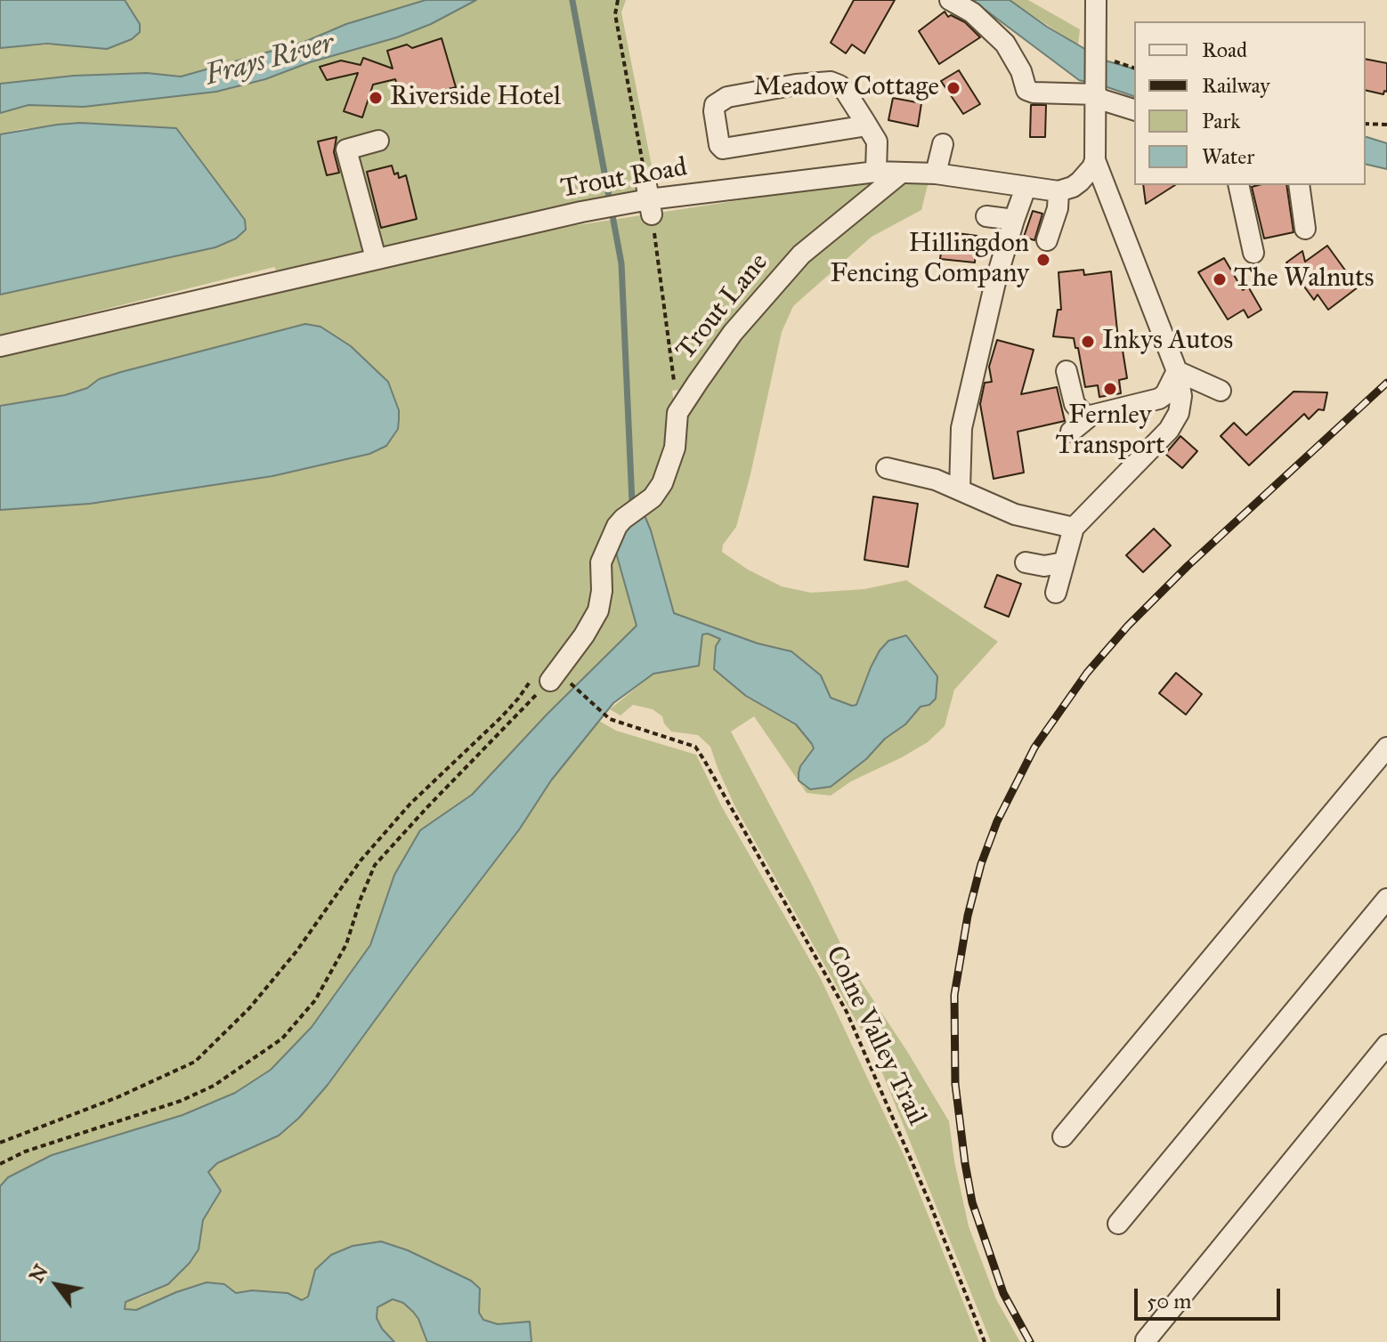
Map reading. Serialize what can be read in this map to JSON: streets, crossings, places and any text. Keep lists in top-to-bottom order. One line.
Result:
{"streets":{"street":["Trout Road","Trout Lane"],"path":["Colne Valley Trail"]},"crossings":[["Trout Road","Trout Lane"],["Trout Lane","Colne Valley Trail"]],"water":["Frays River"],"places":["Meadow Cottage","Riverside Hotel","Hillingdon Fencing Company","The Walnuts","Inkys Autos","Fernley Transport"],"legend":["Road","Railway","Park","Water"],"scale_bar":"50 m","north":"top left"}
